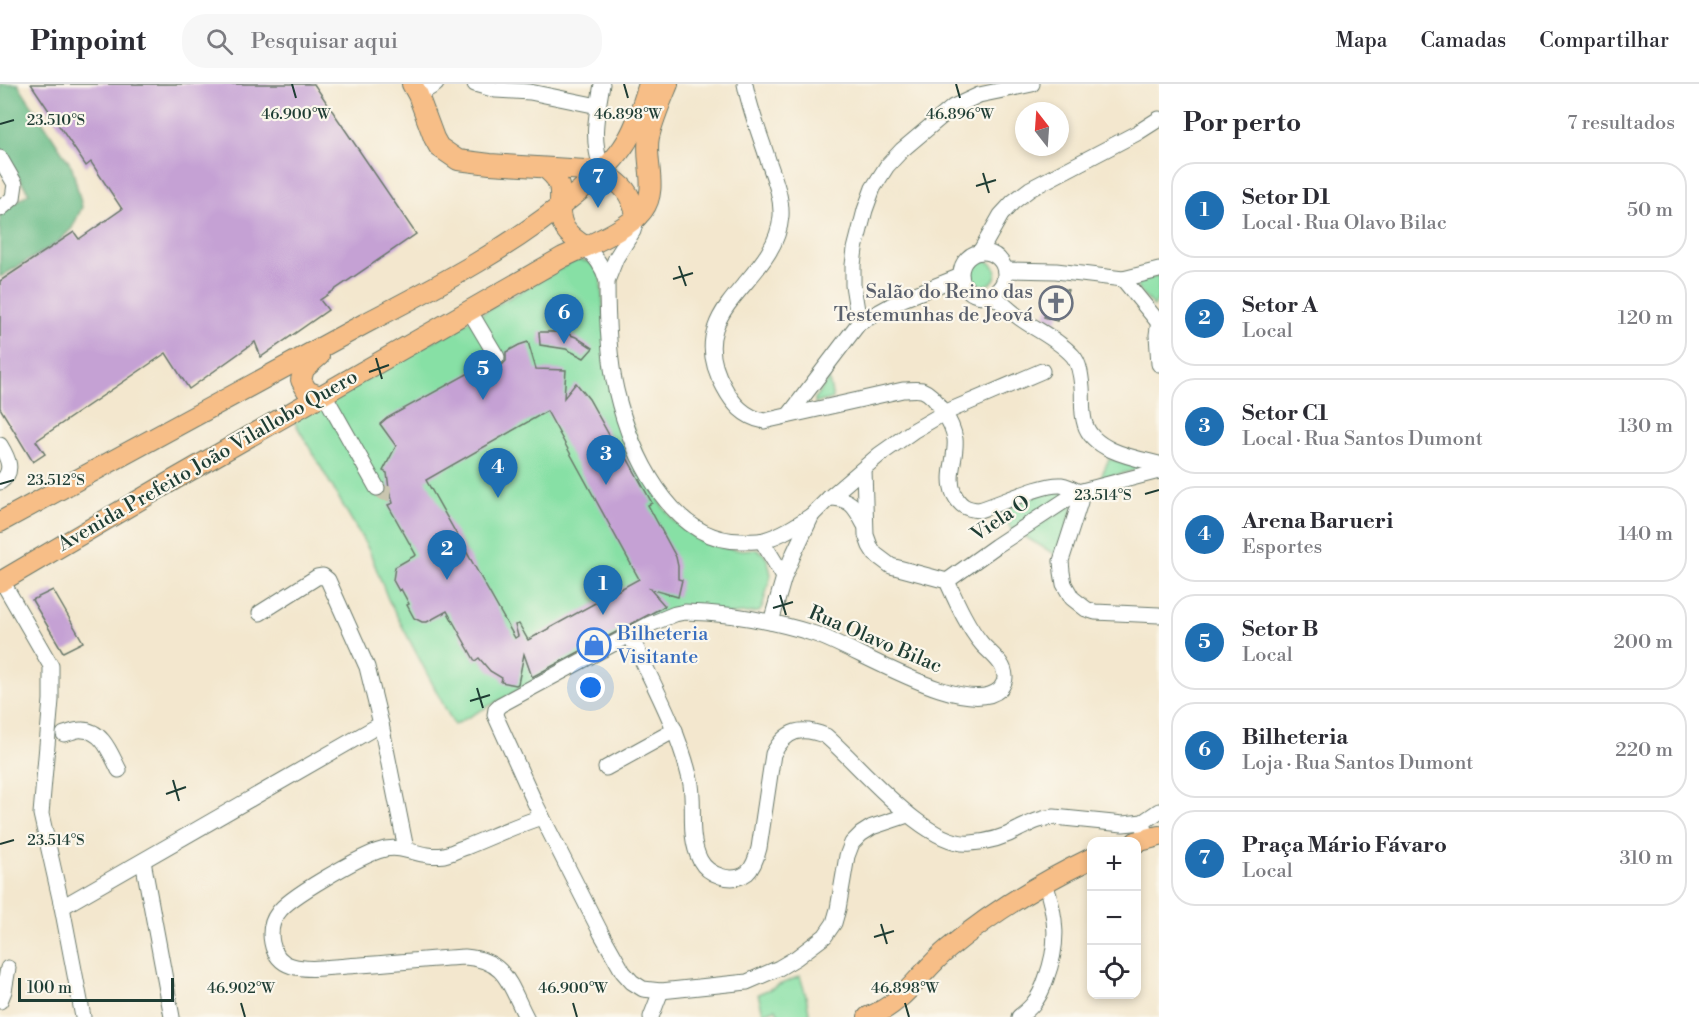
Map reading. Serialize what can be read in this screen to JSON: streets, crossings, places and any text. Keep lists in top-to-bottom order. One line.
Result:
{"streets":{"main road":["Avenida Prefeito João Vilallobo Quero"],"street":["Viela O","Rua Olavo Bilac"]},"crossings":[["Viela O","Rua Olavo Bilac"]],"places":{"church":["Salão do Reino das Testemunhas de Jeová"],"shop":["Bilheteria Visitante"]},"scale_bar":"100 m","north":"top","page":{"header":"Pinpoint","search":"Pesquisar aqui","nav":["Mapa","Camadas","Compartilhar"],"heading":["Por perto","7 resultados"],"pins":["7","6","5","3","4","2","1"],"list":[{"mark":"1","name":"Setor D1","note":"Local · Rua Olavo Bilac","value":"50 m"},{"mark":"2","name":"Setor A","note":"Local","value":"120 m"},{"mark":"3","name":"Setor C1","note":"Local · Rua Santos Dumont","value":"130 m"},{"mark":"4","name":"Arena Barueri","note":"Esportes","value":"140 m"},{"mark":"5","name":"Setor B","note":"Local","value":"200 m"},{"mark":"6","name":"Bilheteria","note":"Loja · Rua Santos Dumont","value":"220 m"},{"mark":"7","name":"Praça Mário Fávaro","note":"Local","value":"310 m"}],"map_buttons":["+","−"],"scale":"100 m"},"coordinates":["46.900°W","46.898°W","46.896°W","23.510°S","23.512°S","23.514°S","46.902°W"]}
